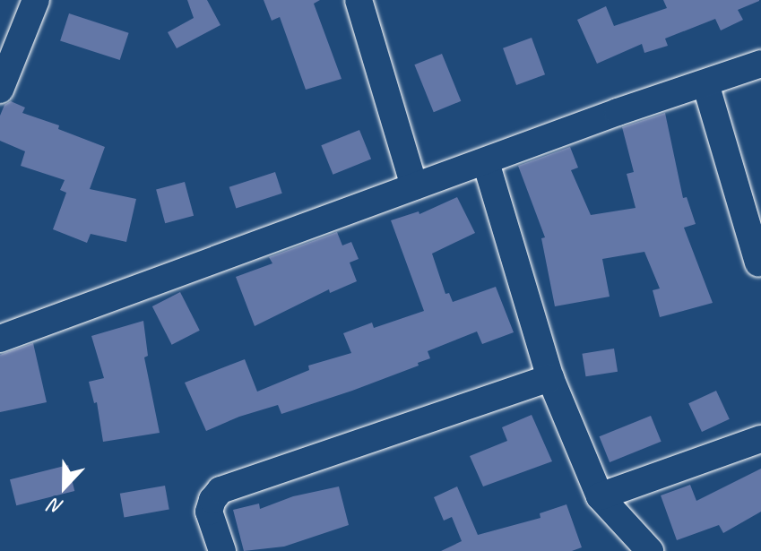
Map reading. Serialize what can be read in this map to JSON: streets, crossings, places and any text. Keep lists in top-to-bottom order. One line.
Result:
{"north":"bottom"}
